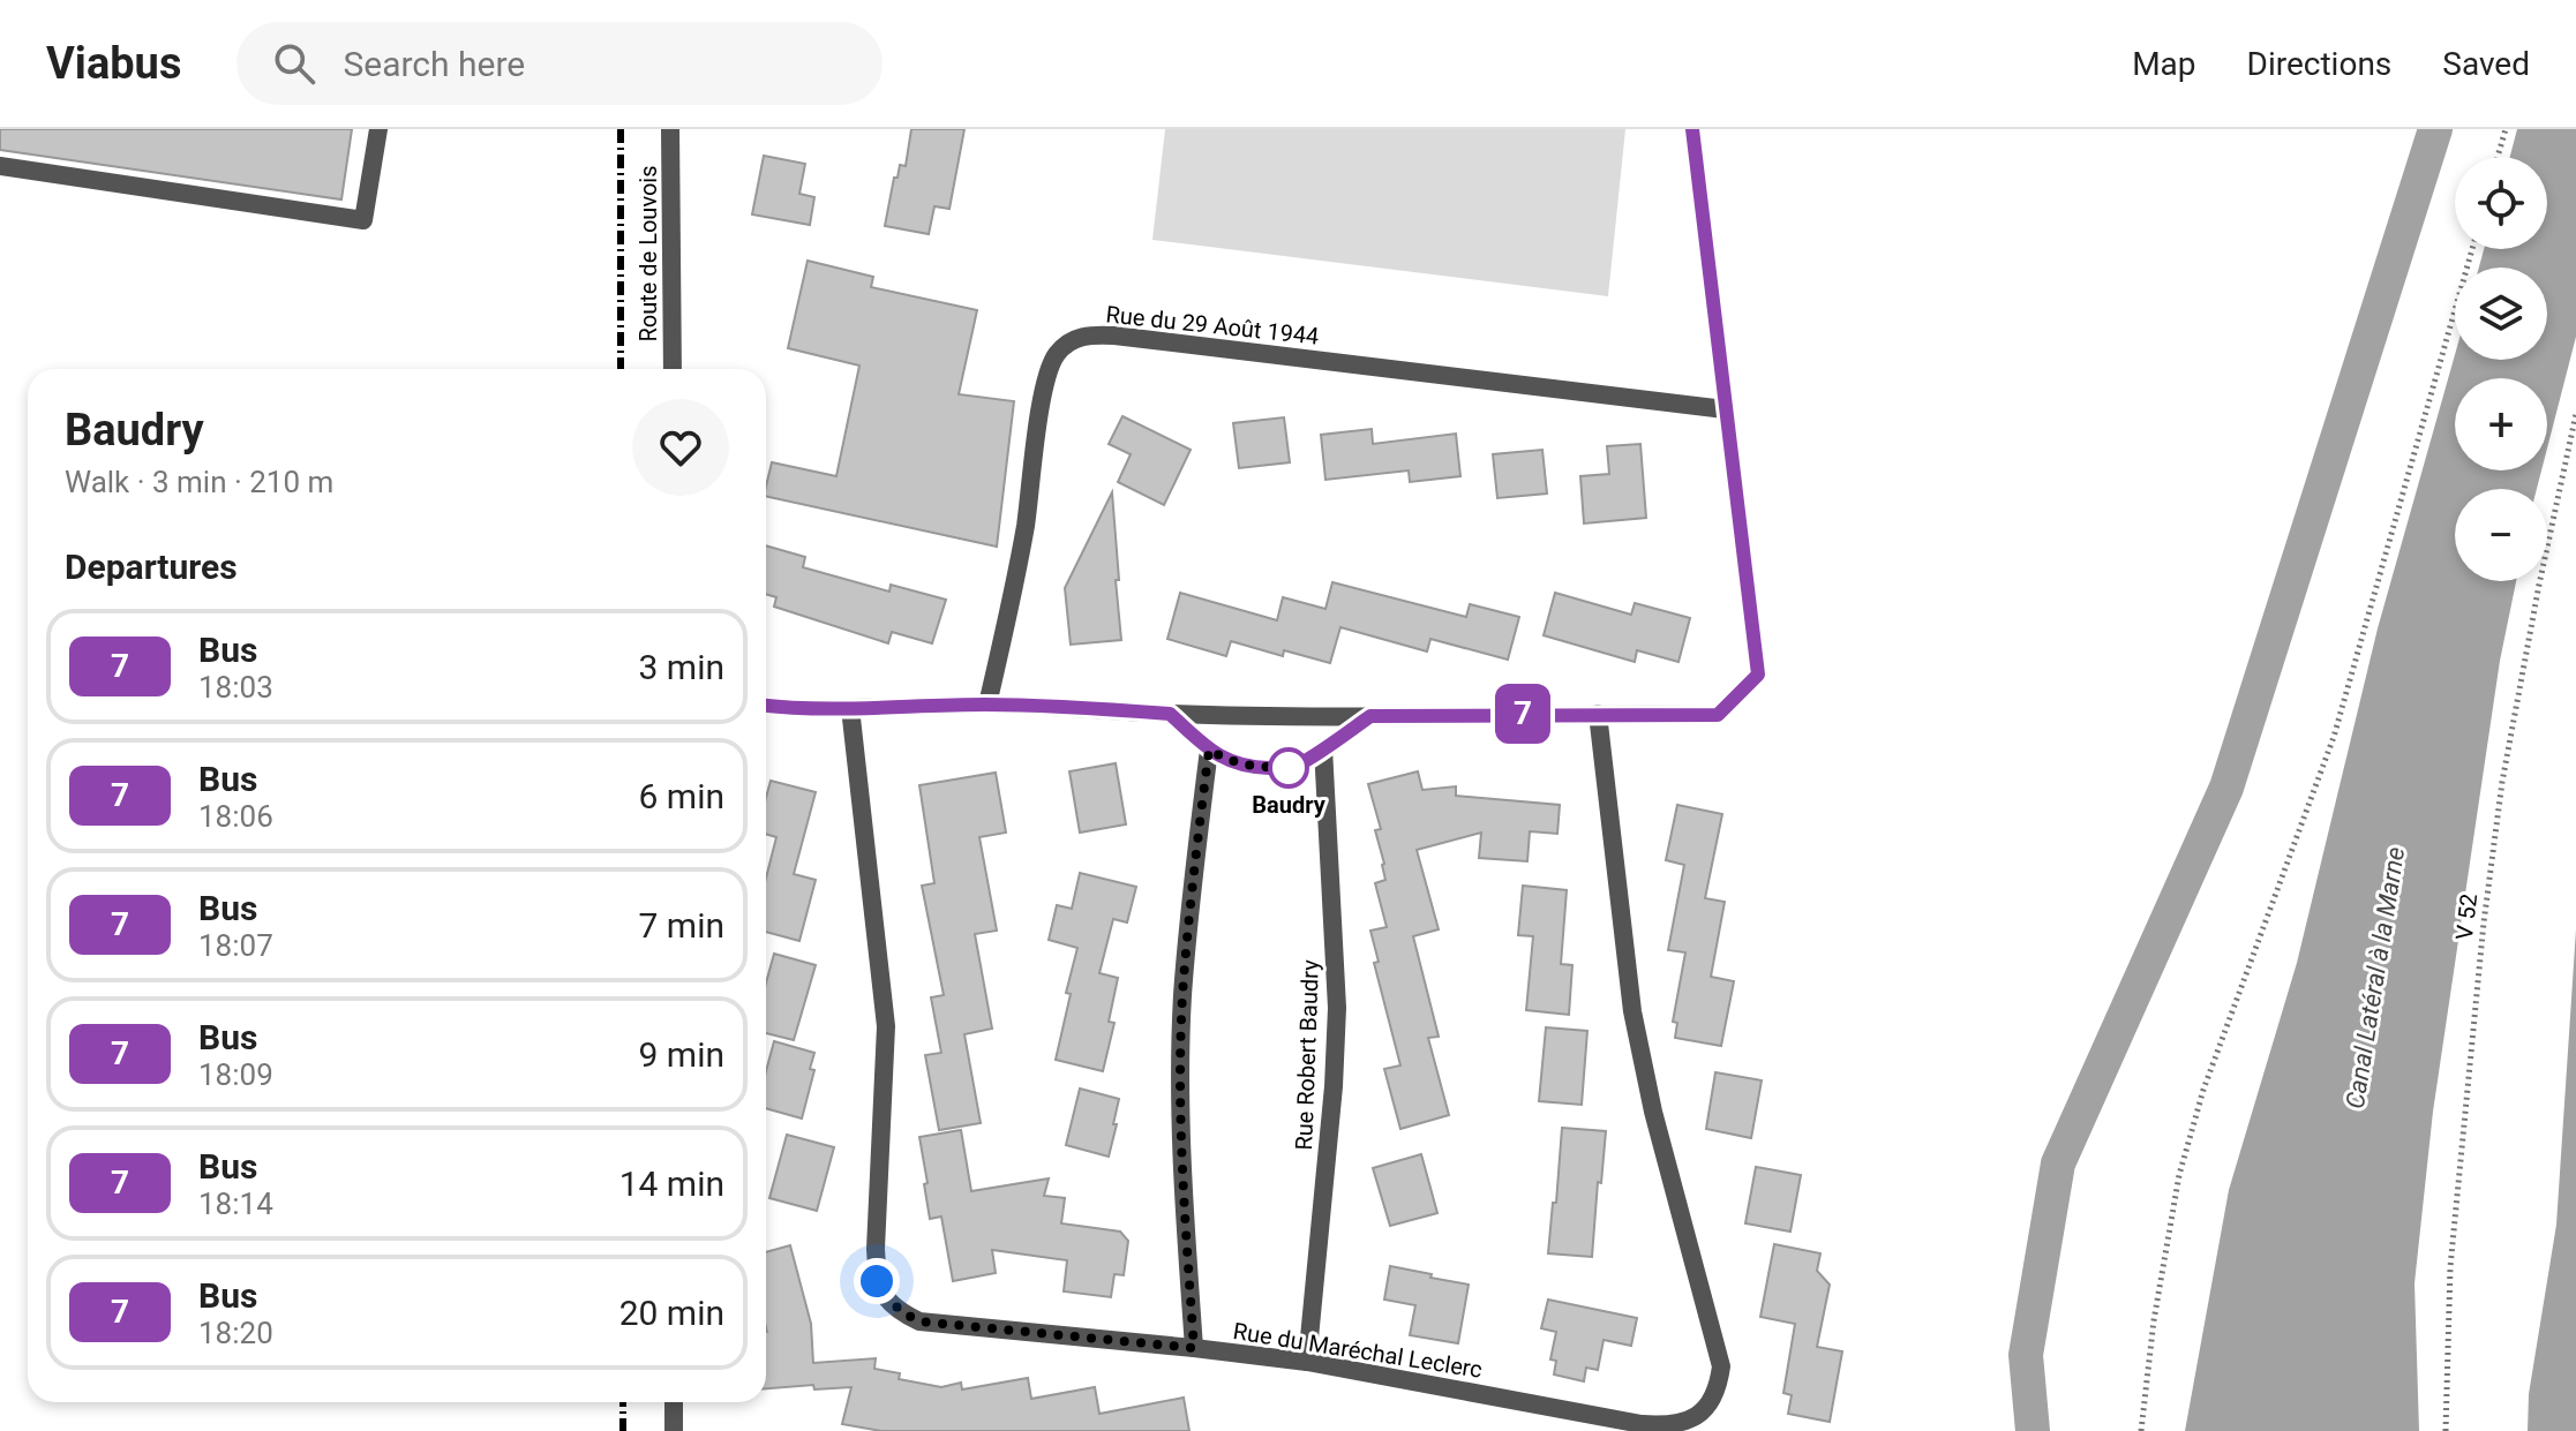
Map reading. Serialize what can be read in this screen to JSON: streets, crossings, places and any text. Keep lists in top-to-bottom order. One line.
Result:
{"streets":{"street":["Route de Louvois","Rue du 29 Août 1944","Rue Robert Baudry","Rue du Maréchal Leclerc"],"path":["V 52"]},"crossings":[["Rue Robert Baudry","Rue du Maréchal Leclerc"]],"water":["Canal Latéral à la Marne"],"places":["Baudry"],"lines":["bus line 7"],"page":{"header":"Viabus","search":"Search here","nav":["Map","Directions","Saved"],"on_map":"7","map_buttons":["+","−"],"heading":[["Baudry","Walk · 3 min · 210 m"],"Departures"],"list":[{"mark":"7","name":"Bus","note":"18:03","value":"3 min"},{"mark":"7","name":"Bus","note":"18:06","value":"6 min"},{"mark":"7","name":"Bus","note":"18:07","value":"7 min"},{"mark":"7","name":"Bus","note":"18:09","value":"9 min"},{"mark":"7","name":"Bus","note":"18:14","value":"14 min"},{"mark":"7","name":"Bus","note":"18:20","value":"20 min"}]}}
